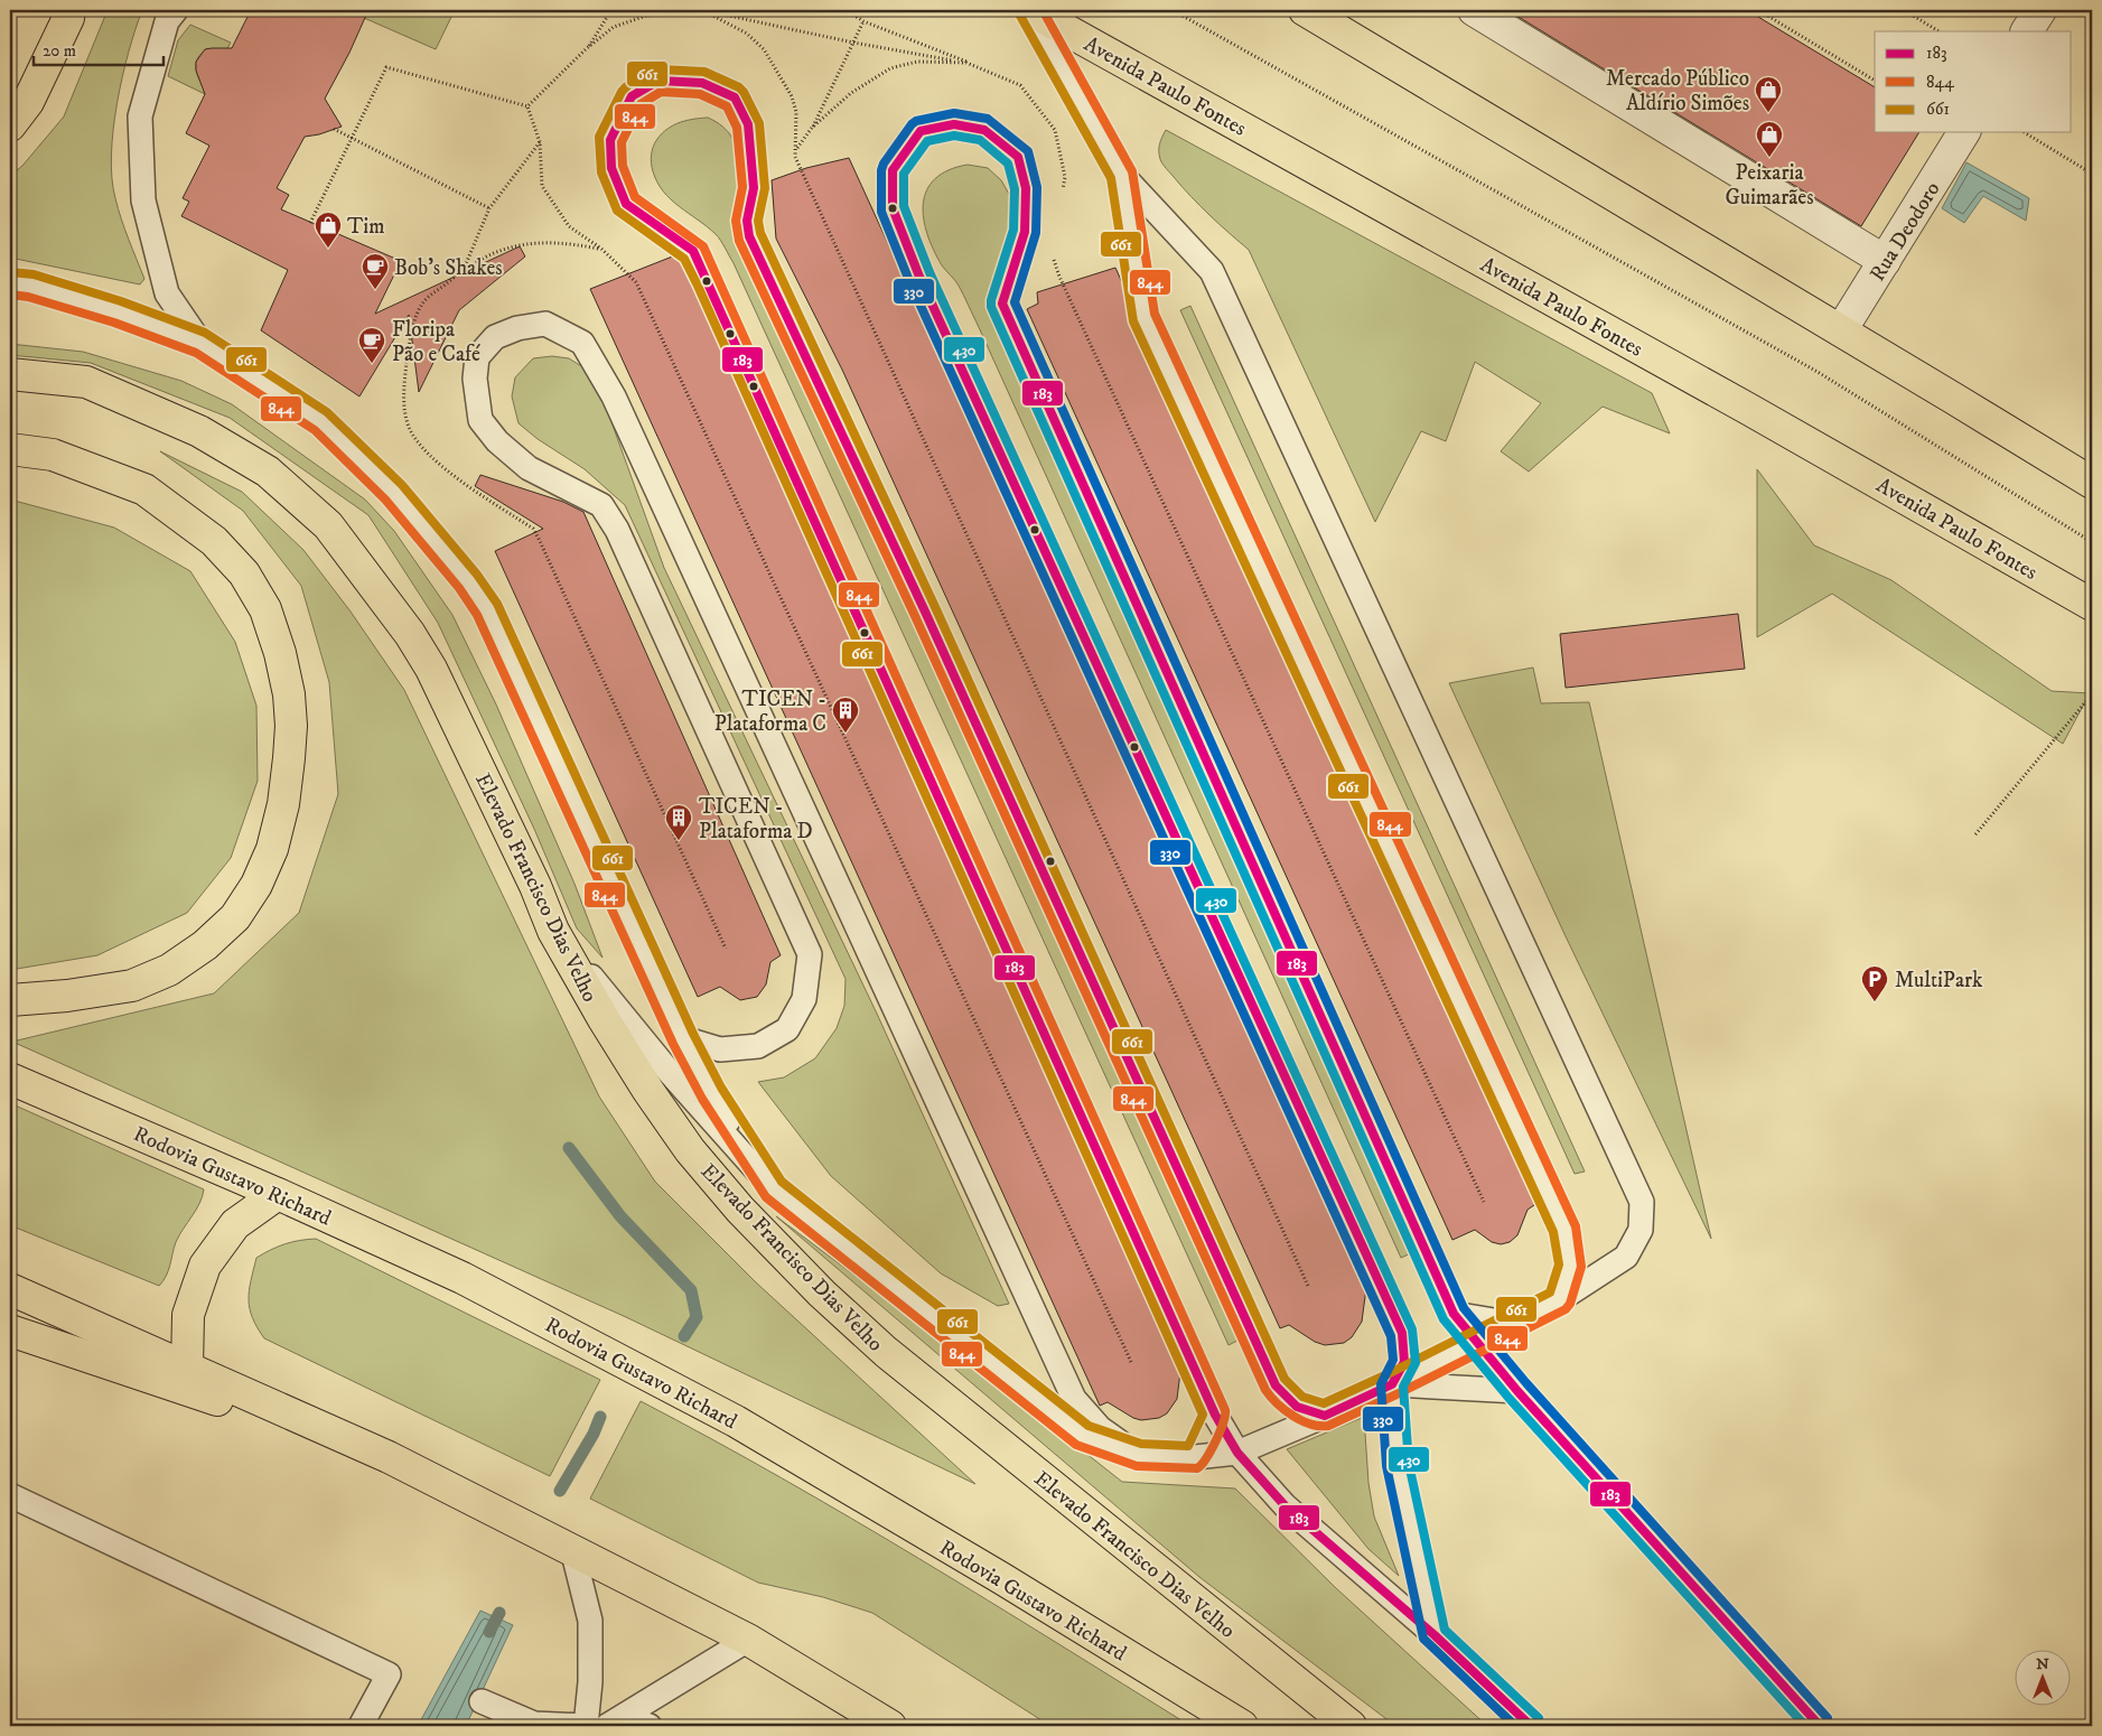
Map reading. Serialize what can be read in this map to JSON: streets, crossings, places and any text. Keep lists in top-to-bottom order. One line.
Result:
{"streets":{"main road":["Avenida Paulo Fontes","Elevado Francisco Dias Velho","Rodovia Gustavo Richard"],"street":["Rua Deodoro"]},"places":{"shop":["Mercado Público Aldírio Simões","Peixaria Guimarães","Tim"],"cafe":["Bob's Shakes","Floripa Pão e Café"],"building":["TICEN - Plataforma C","TICEN - Plataforma D"],"parking":["MultiPark"]},"lines":["transit line 844","transit line 661","transit line 183","transit line 330","transit line 430"],"legend":["183","844","661"],"scale_bar":"20 m","north":"top"}
